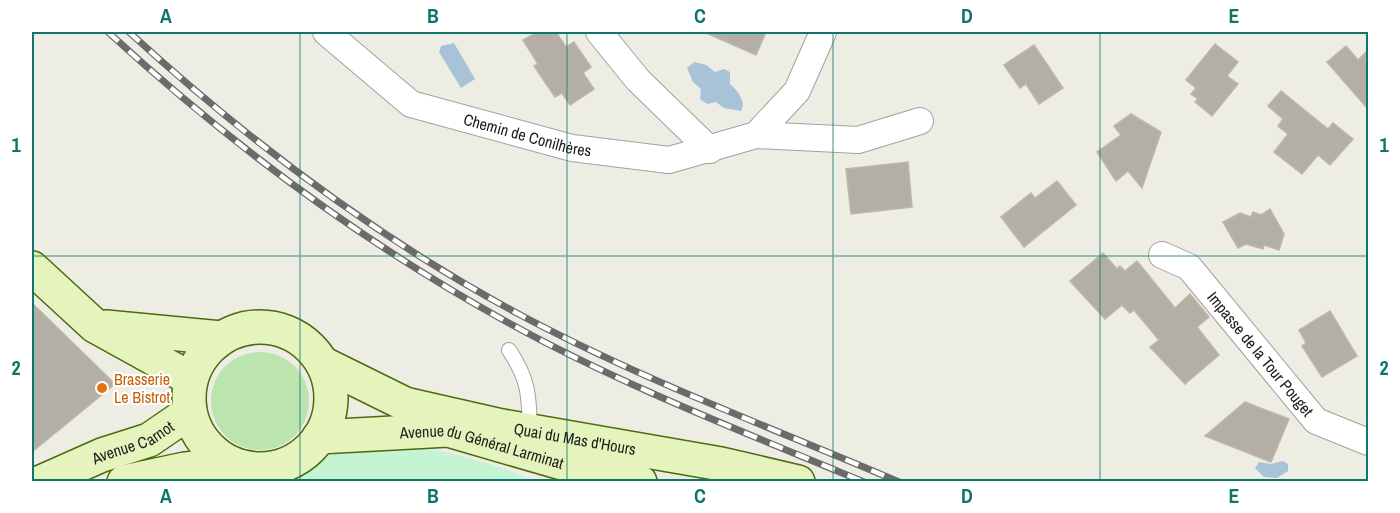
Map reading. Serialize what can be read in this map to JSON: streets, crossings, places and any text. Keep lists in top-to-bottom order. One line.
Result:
{"streets":{"main road":["Quai du Mas d'Hours","Avenue Carnot","Avenue du Général Larminat"],"street":["Chemin de Conilhères","Impasse de la Tour Pouget"]},"crossings":[["Quai du Mas d'Hours","Avenue Carnot"],["Quai du Mas d'Hours","Avenue du Général Larminat"],["Avenue Carnot","Avenue du Général Larminat"]],"places":["Brasserie Le Bistrot"],"grid":{"columns":["A","B","C","D","E"],"rows":["1","2"]}}
